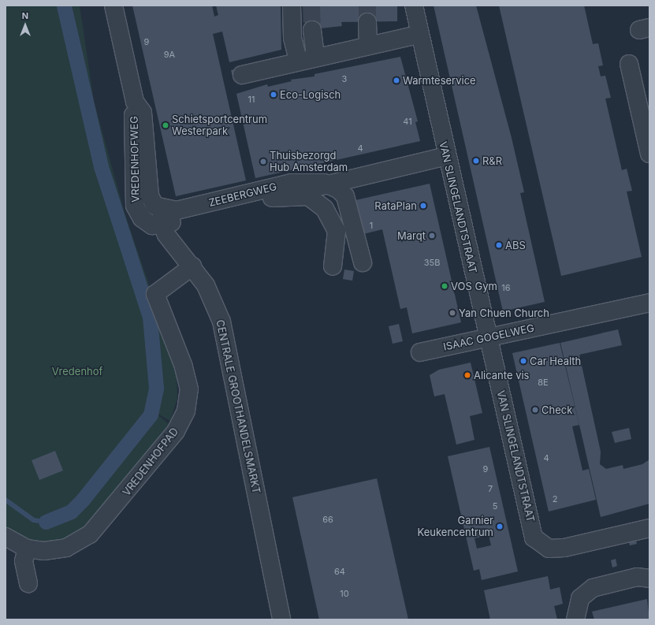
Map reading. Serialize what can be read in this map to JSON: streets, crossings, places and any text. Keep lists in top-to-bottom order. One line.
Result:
{"streets":{"street":["VREDENHOFWEG","ZEEBERGWEG","VAN SLINGELANDTSTRAAT","ISAAC GOGELWEG","CENTRALE GROOTHANDELSMARKT","VREDENHOFPAD"]},"crossings":[["VREDENHOFWEG","ZEEBERGWEG"],["VREDENHOFWEG","CENTRALE GROOTHANDELSMARKT"],["ZEEBERGWEG","VAN SLINGELANDTSTRAAT"],["ZEEBERGWEG","CENTRALE GROOTHANDELSMARKT"],["VAN SLINGELANDTSTRAAT","ISAAC GOGELWEG"],["CENTRALE GROOTHANDELSMARKT","VREDENHOFPAD"]],"parks":["Vredenhof"],"places":["Warmteservice","Eco-Logisch","Schietsportcentrum Westerpark","R&R","Thuisbezorgd Hub Amsterdam","RataPlan","Marqt","ABS","VOS Gym","Yan Chuen Church","Car Health","Alicante vis","Check","Garnier Keukencentrum"],"house_numbers":["9","9A","3","11","41","4","1","35B","16","8E","4","9","7","2","5","66","64","10"],"north":"top"}
